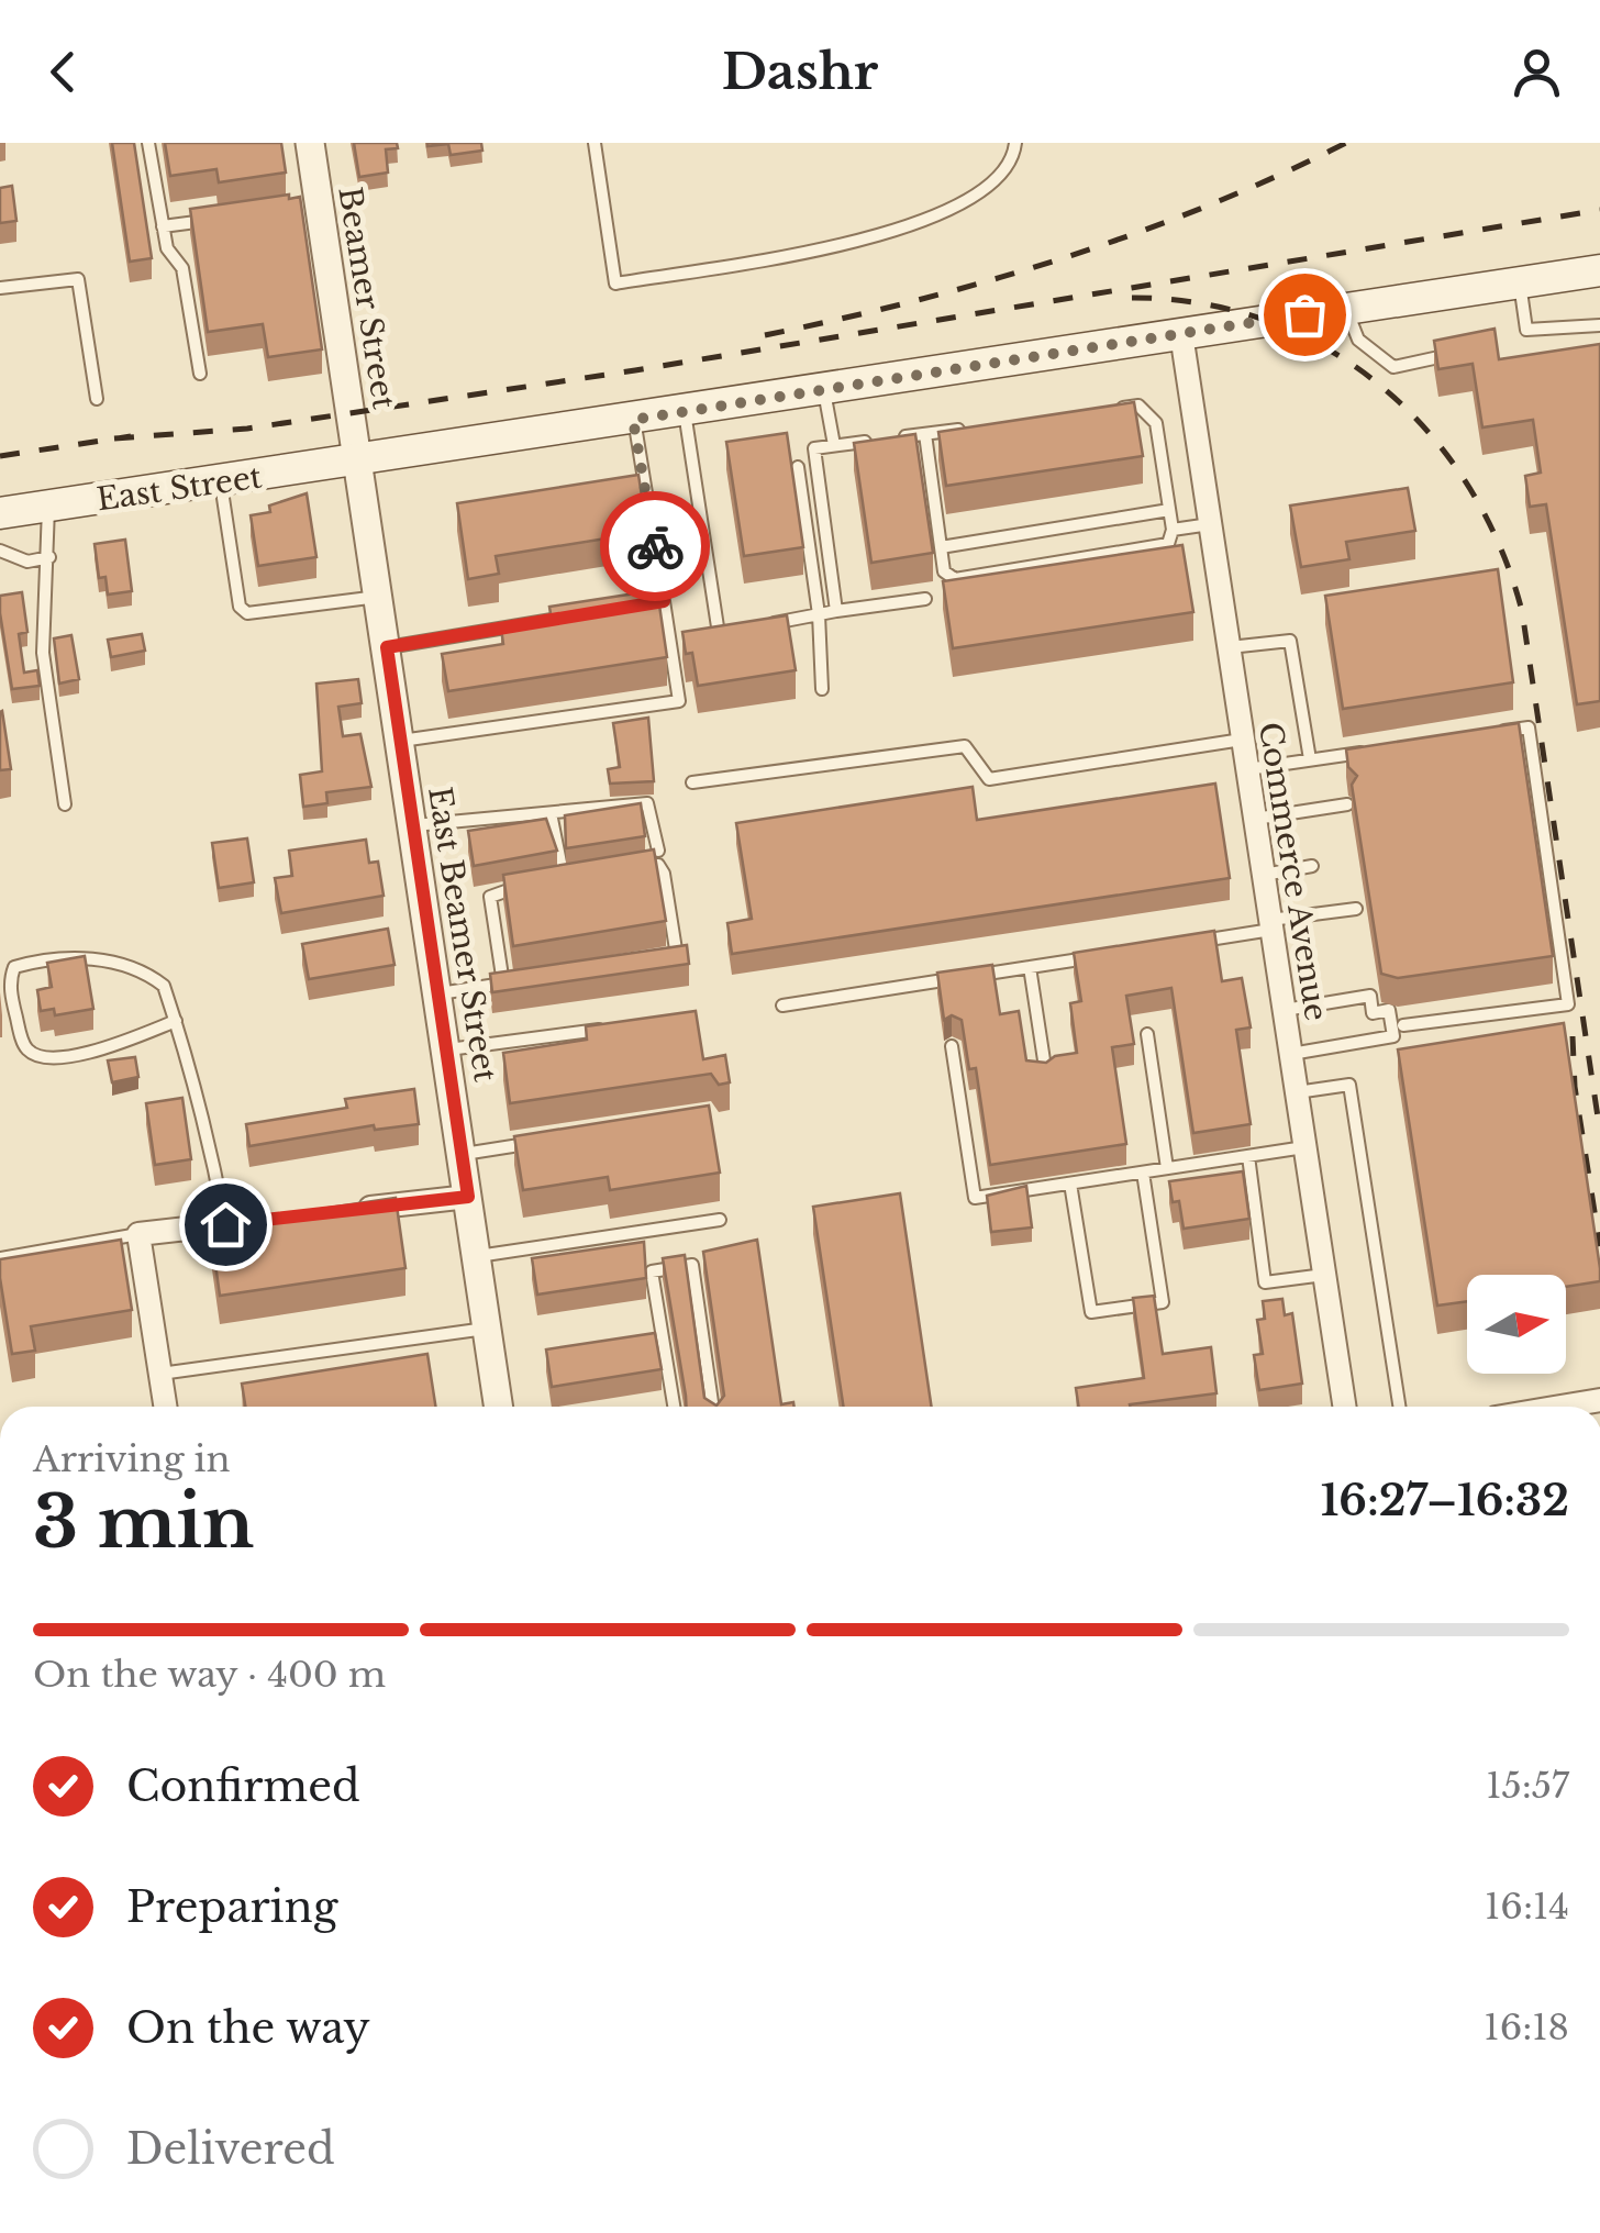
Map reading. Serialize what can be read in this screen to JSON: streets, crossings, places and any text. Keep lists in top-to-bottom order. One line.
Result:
{"streets":{"main road":["East Street"],"street":["Beamer Street","Commerce Avenue","East Beamer Street"]},"crossings":[["Beamer Street","East Street"],["Beamer Street","East Beamer Street"],["East Street","Commerce Avenue"],["East Street","East Beamer Street"]],"north":"right","page":{"header":"Dashr","heading":["3 min","Arriving in","16:27–16:32"],"bar":"On the way · 400 m","list":[["Confirmed","15:57"],["Preparing","16:14"],["On the way","16:18"],"Delivered"]}}
